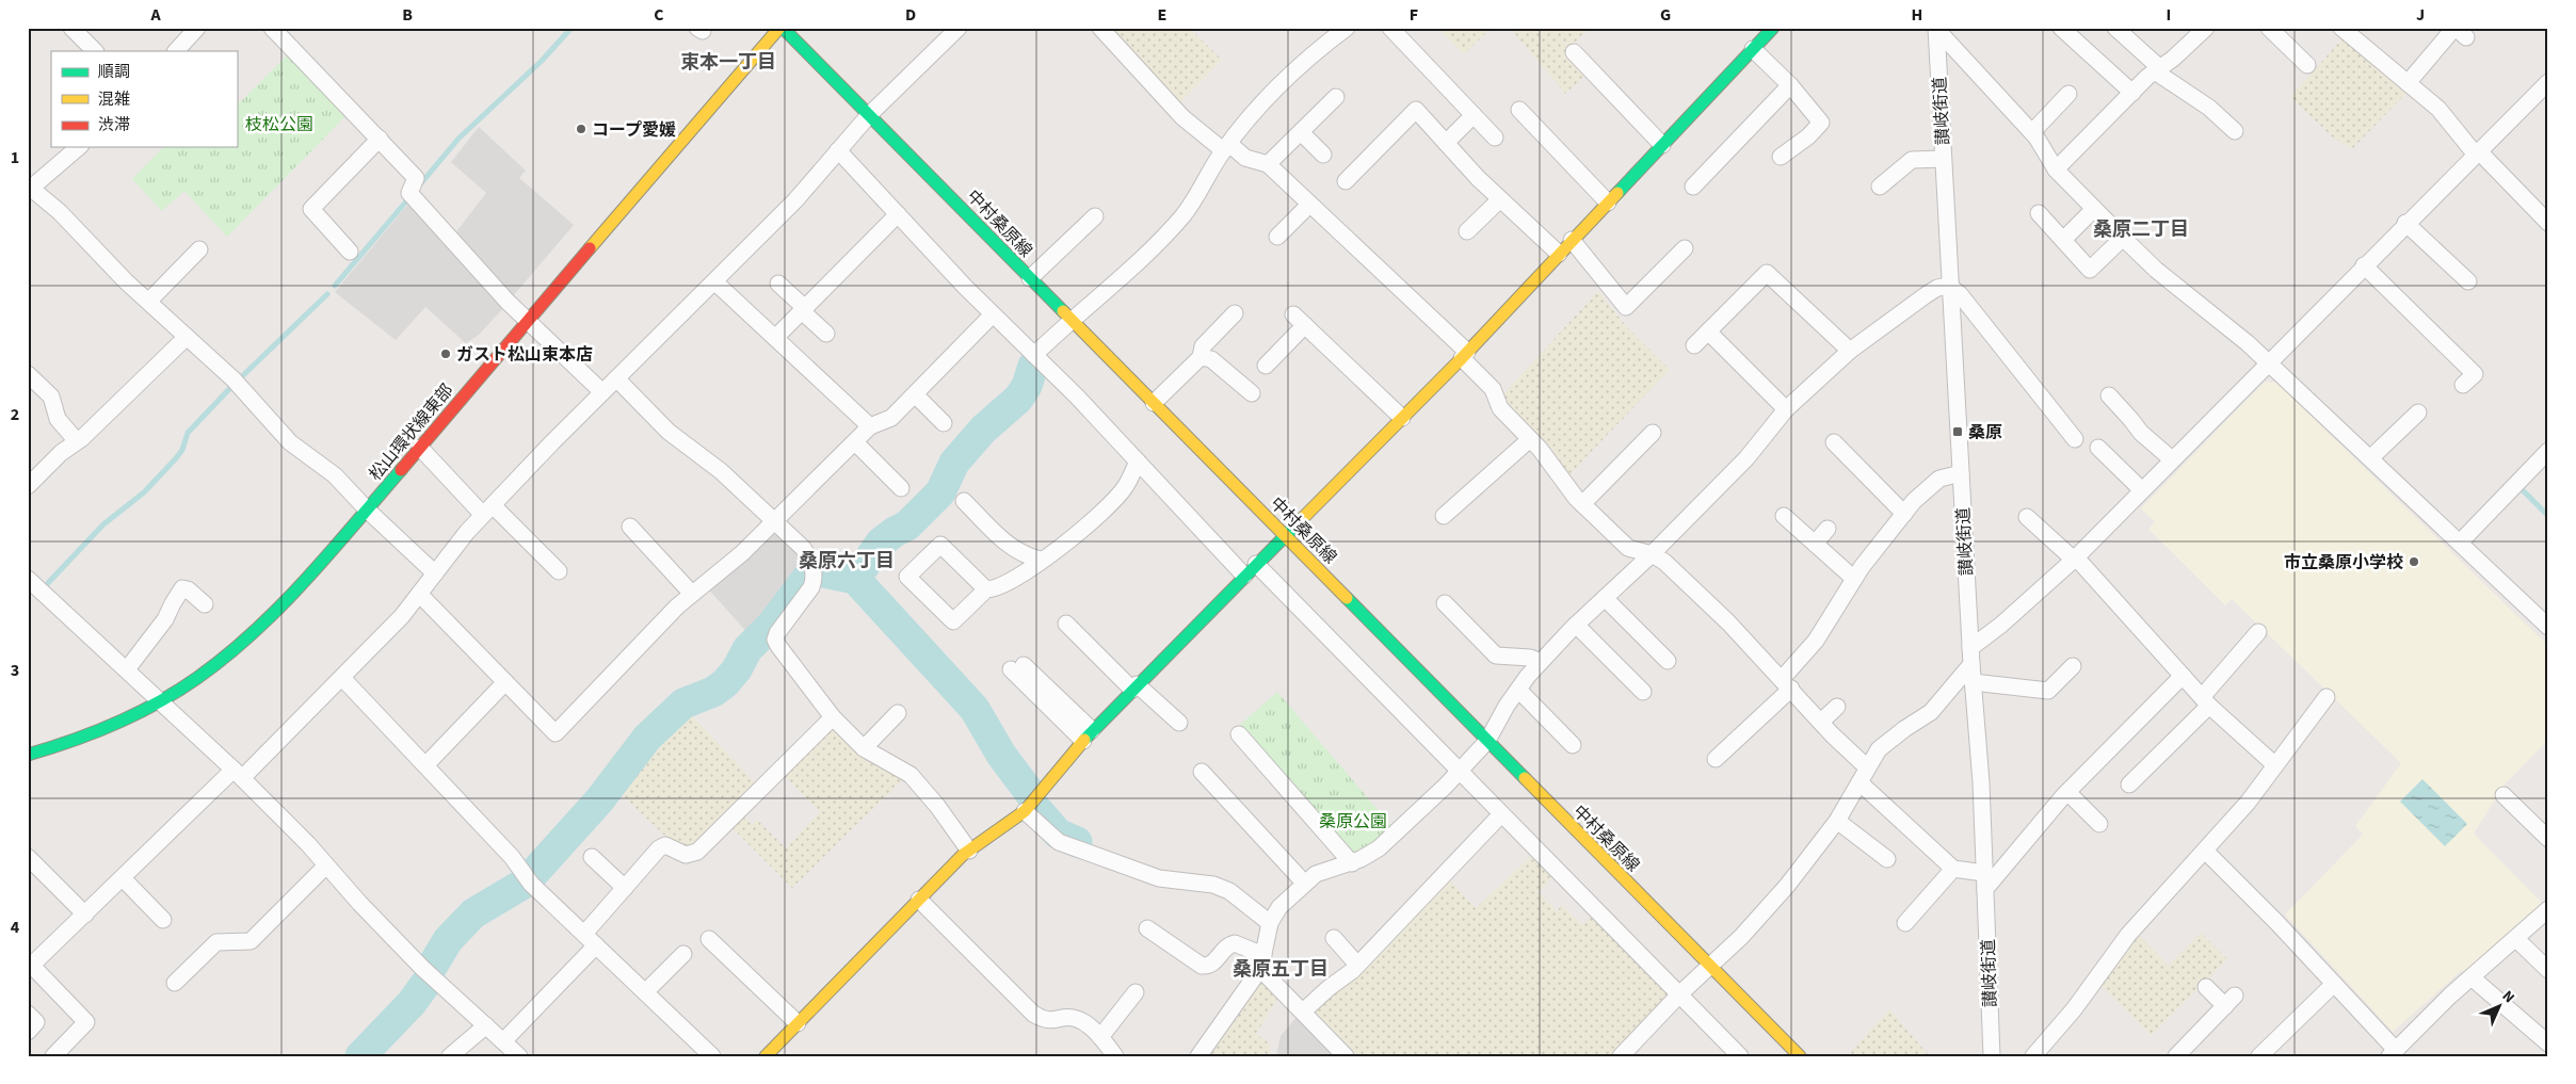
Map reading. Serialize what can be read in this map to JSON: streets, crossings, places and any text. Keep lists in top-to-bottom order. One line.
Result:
{"streets":{"street":["讃岐街道","中村桑原線","松山環状線東部"]},"crossings":[["中村桑原線","松山環状線東部"]],"districts":["束本一丁目","桑原二丁目","桑原六丁目","桑原五丁目"],"parks":["枝松公園","桑原公園"],"places":{"other":["コープ愛媛","ガスト松山束本店","市立桑原小学校"],"transit":["桑原"]},"legend":["順調","混雑","渋滞"],"north":"top right","grid":{"columns":["A","B","C","D","E","F","G","H","I","J"],"rows":["1","2","3","4"]}}
